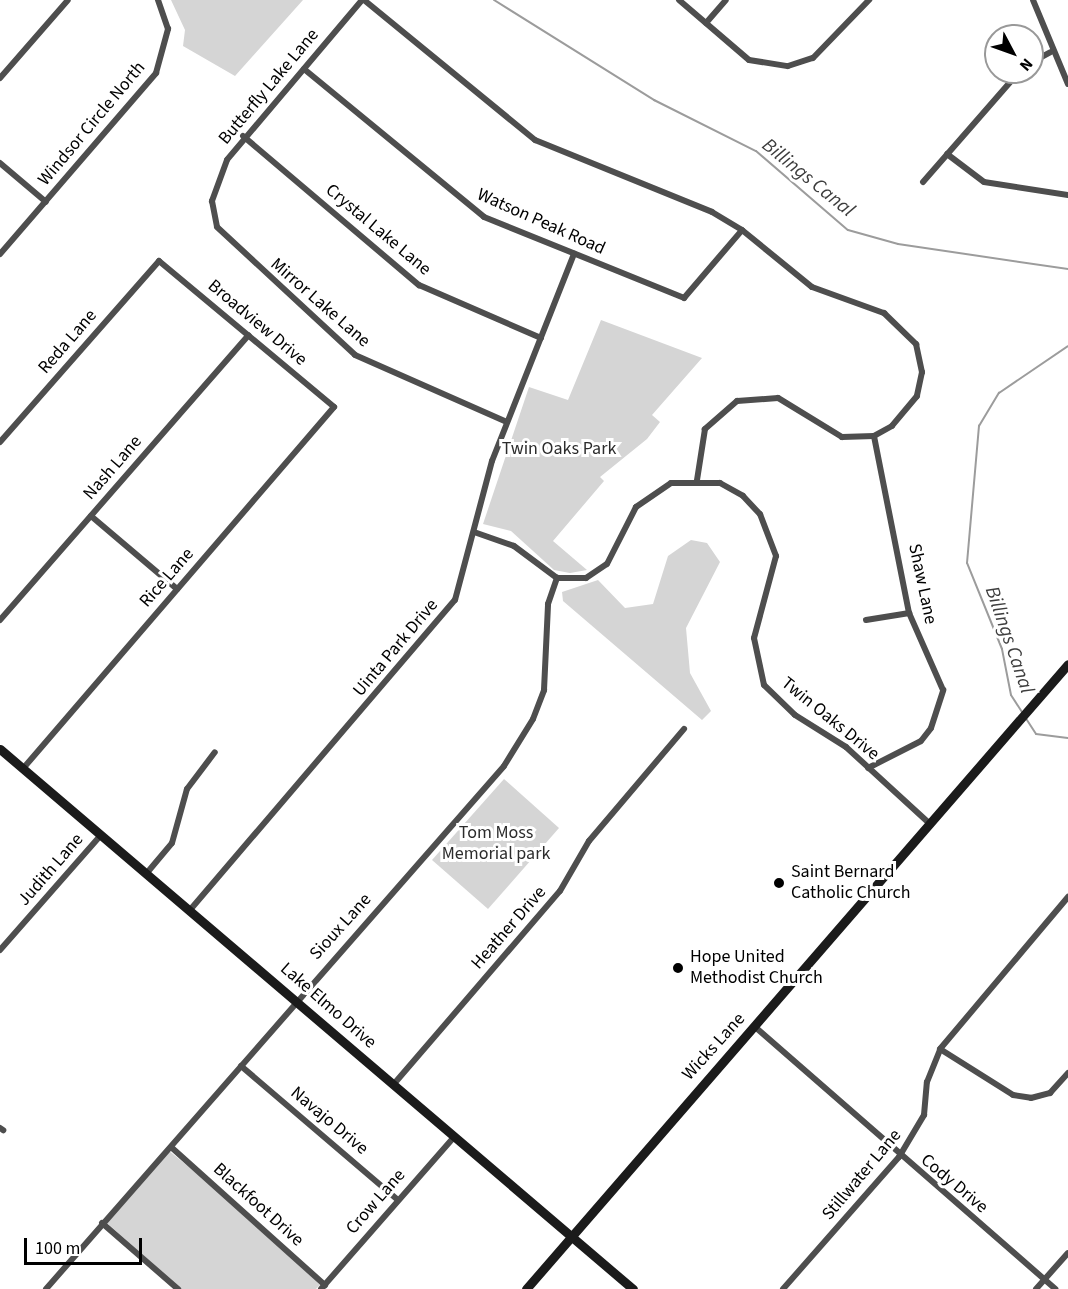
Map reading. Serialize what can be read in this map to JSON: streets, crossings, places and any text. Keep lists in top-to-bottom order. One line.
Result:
{"streets":{"main road":["Lake Elmo Drive","Wicks Lane"],"street":["Butterfly Lake Lane","Windsor Circle North","Watson Peak Road","Crystal Lake Lane","Mirror Lake Lane","Broadview Drive","Reda Lane","Nash Lane","Rice Lane","Shaw Lane","Uinta Park Drive","Twin Oaks Drive","Judith Lane","Sioux Lane","Heather Drive","Navajo Drive","Stillwater Lane","Cody Drive","Crow Lane","Blackfoot Drive"]},"crossings":[["Butterfly Lake Lane","Watson Peak Road"],["Butterfly Lake Lane","Crystal Lake Lane"],["Butterfly Lake Lane","Mirror Lake Lane"],["Watson Peak Road","Uinta Park Drive"],["Crystal Lake Lane","Uinta Park Drive"],["Mirror Lake Lane","Uinta Park Drive"],["Broadview Drive","Reda Lane"],["Broadview Drive","Nash Lane"],["Broadview Drive","Rice Lane"],["Rice Lane","Lake Elmo Drive"],["Shaw Lane","Twin Oaks Drive"],["Uinta Park Drive","Lake Elmo Drive"],["Twin Oaks Drive","Sioux Lane"],["Twin Oaks Drive","Wicks Lane"],["Judith Lane","Lake Elmo Drive"],["Sioux Lane","Lake Elmo Drive"],["Sioux Lane","Navajo Drive"],["Sioux Lane","Blackfoot Drive"],["Heather Drive","Lake Elmo Drive"],["Lake Elmo Drive","Wicks Lane"],["Lake Elmo Drive","Crow Lane"],["Wicks Lane","Cody Drive"],["Navajo Drive","Crow Lane"],["Stillwater Lane","Cody Drive"],["Crow Lane","Blackfoot Drive"]],"water":["Billings Canal"],"parks":["Twin Oaks Park","Tom Moss Memorial park"],"places":["Saint Bernard Catholic Church","Hope United Methodist Church"],"scale_bar":"100 m","north":"bottom right"}
